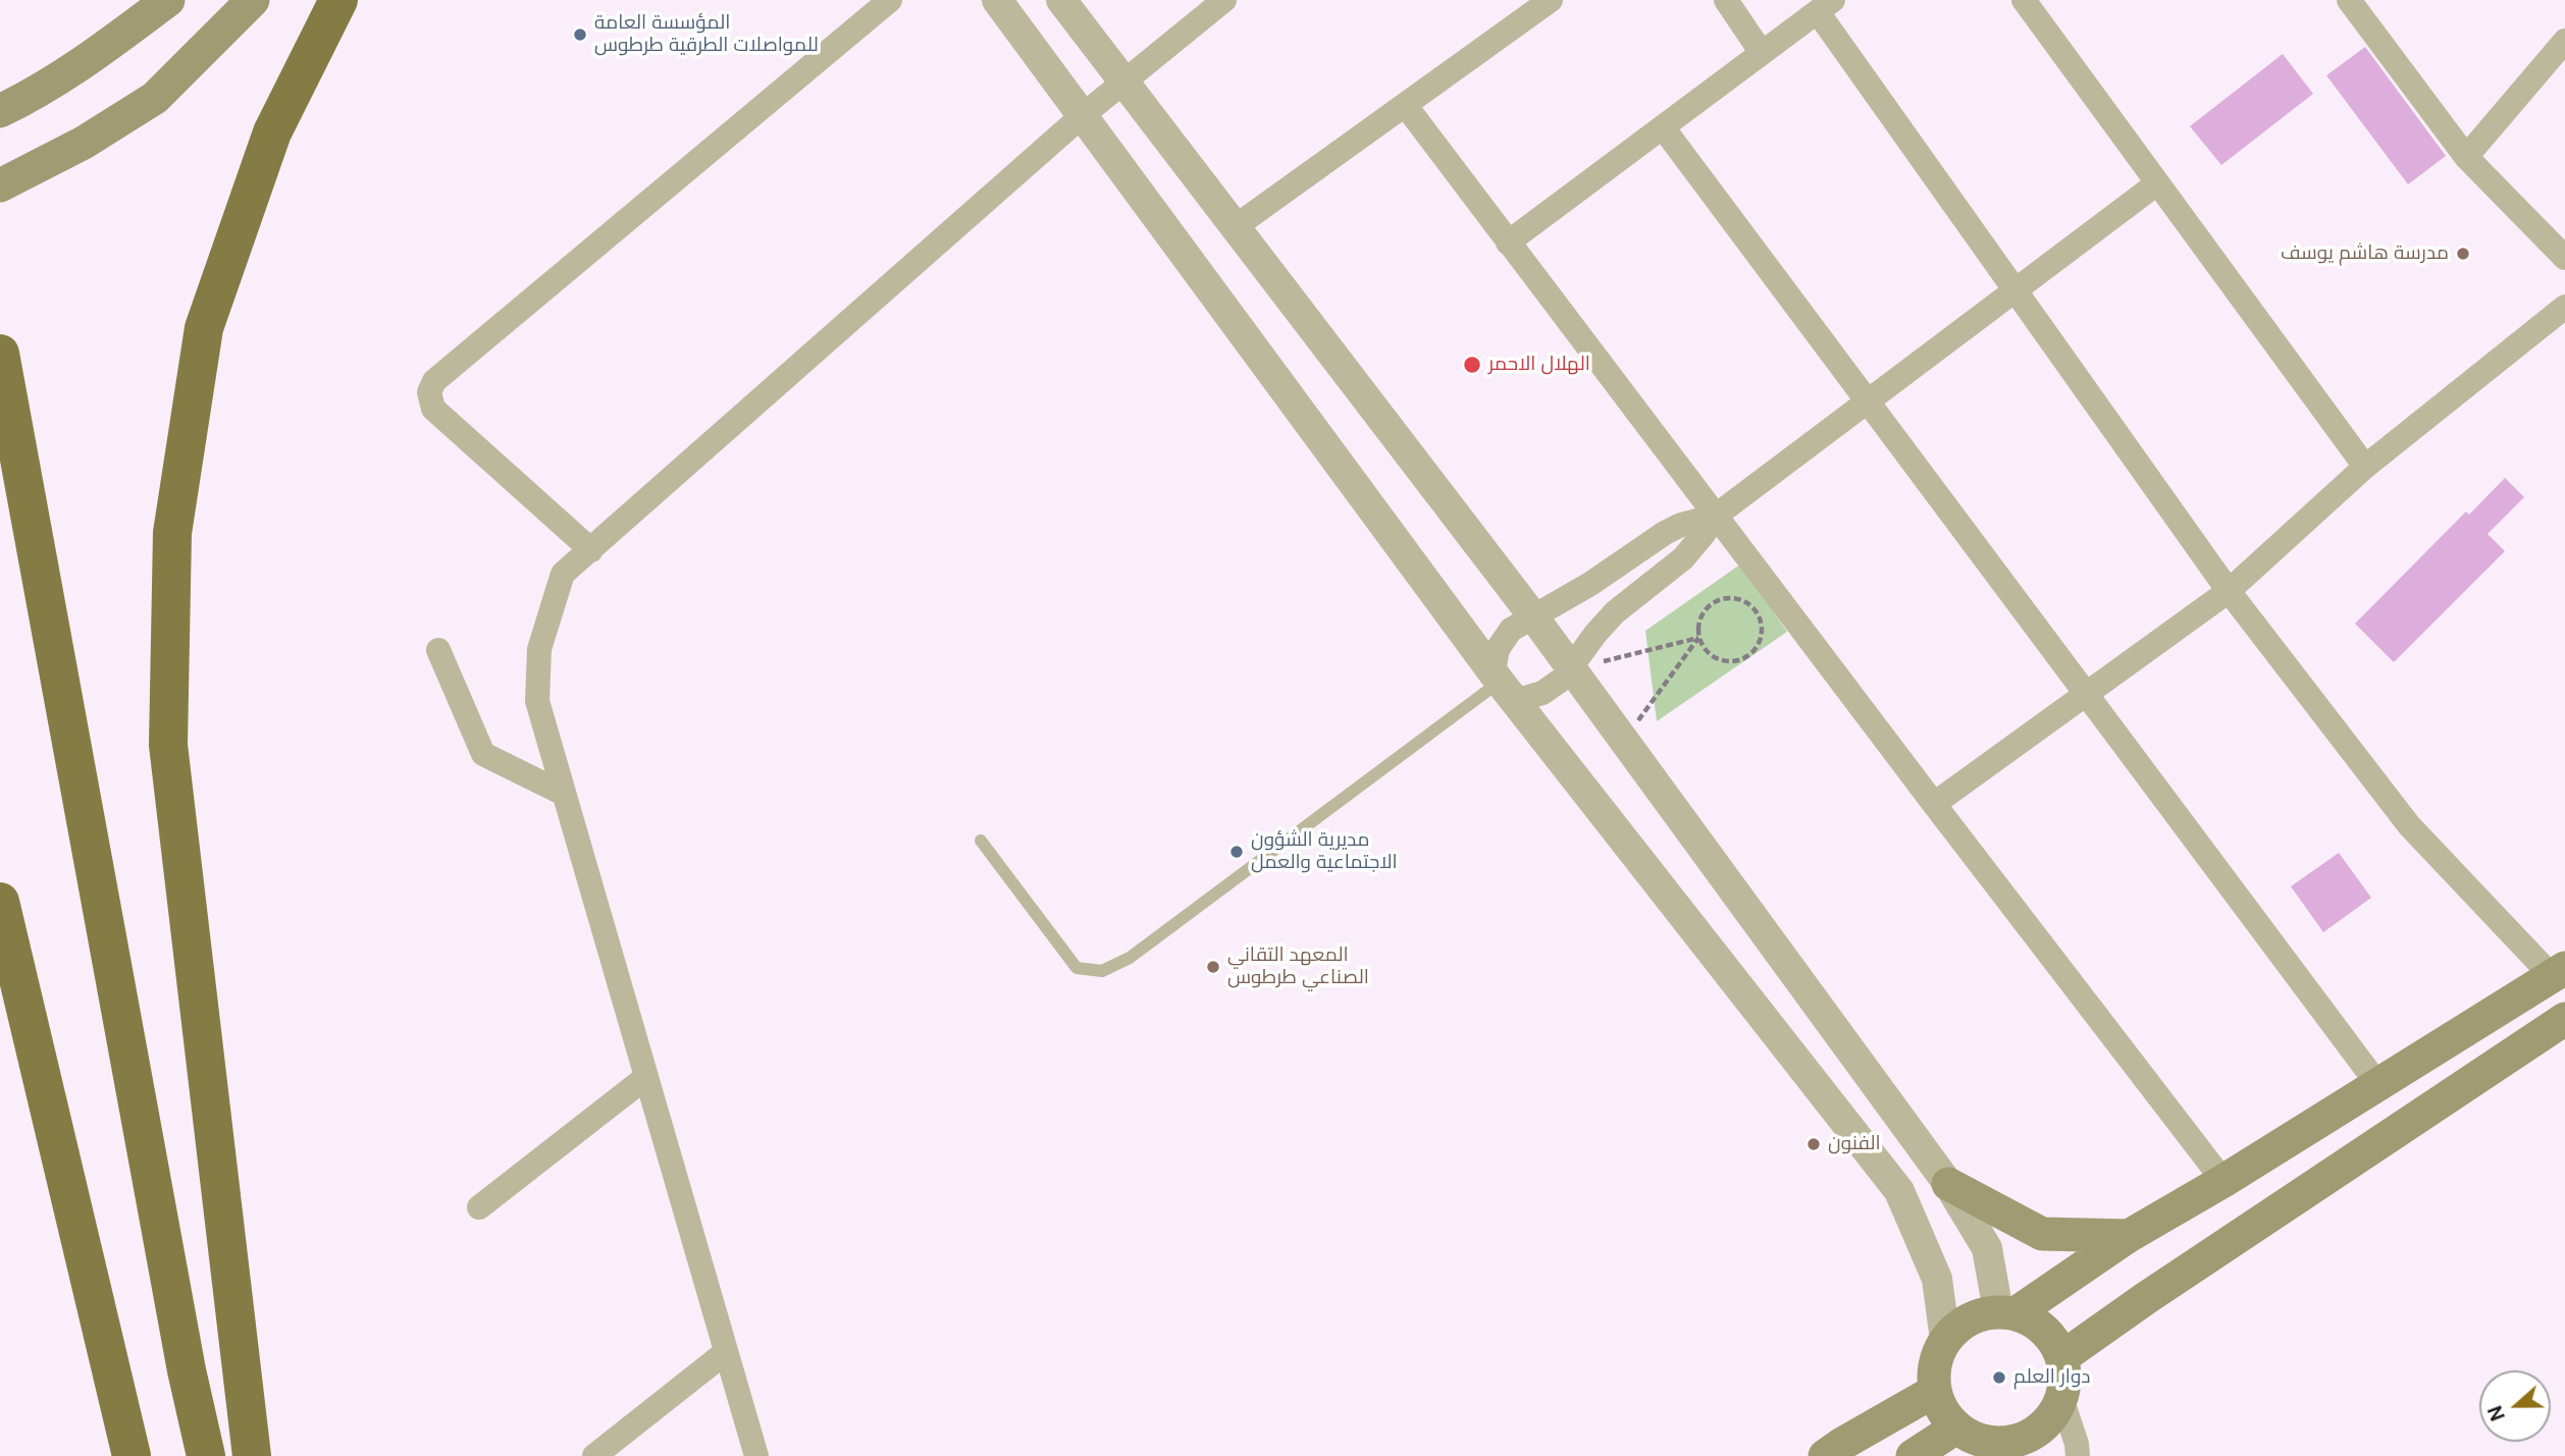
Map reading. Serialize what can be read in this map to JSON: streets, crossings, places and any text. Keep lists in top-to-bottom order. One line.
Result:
{"places":["المؤسسة العامة للمواصلات الطرقية طرطوس","مدرسة هاشم يوسف","الهلال الاحمر","مديرية الشؤون الاجتماعية والعمل","المعهد التقاني الصناعي طرطوس","الفنون","دوار العلم"],"north":"left"}
